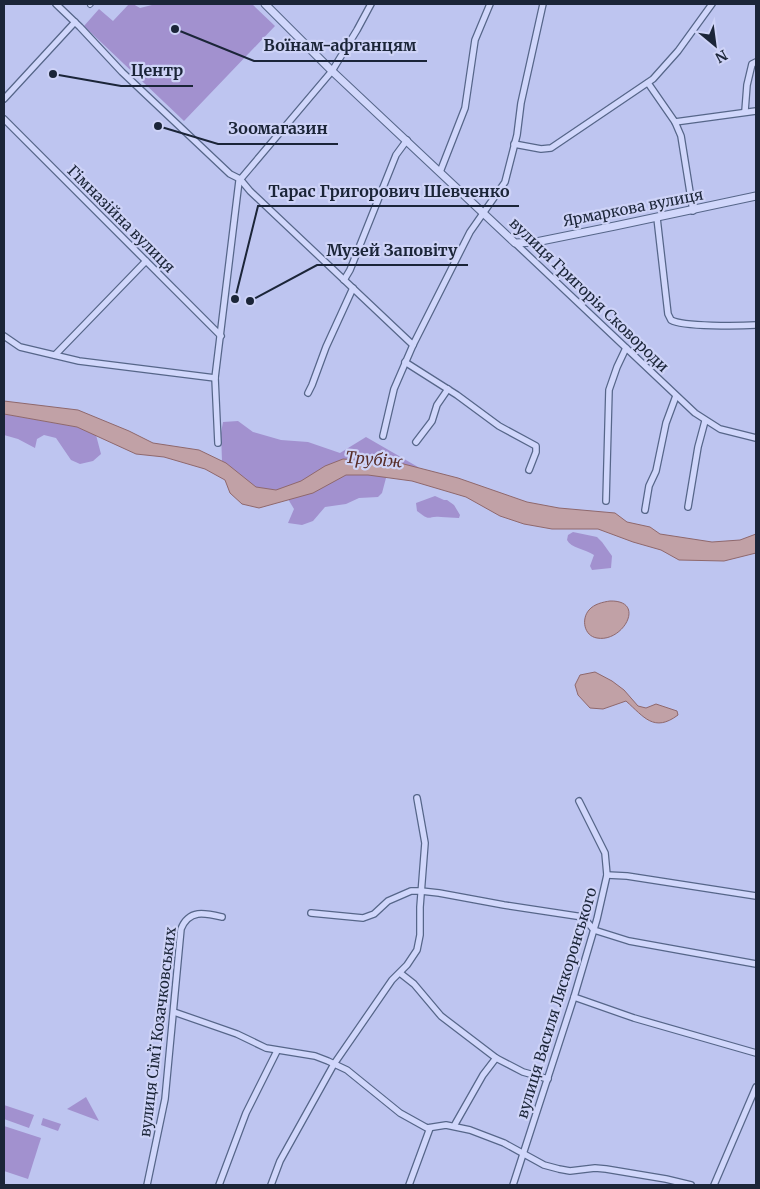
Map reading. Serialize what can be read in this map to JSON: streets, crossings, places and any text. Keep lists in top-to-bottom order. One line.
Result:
{"streets":{"street":["Ярмаркова вулиця","Гімназійна вулиця","вулиця Григорія Сковороди","вулиця Василя Ляскоронського","вулиця Сімʼї Козачковських"]},"crossings":[["Ярмаркова вулиця","вулиця Григорія Сковороди"]],"water":["Трубіж"],"places":["Воїнам-афганцям","Центр","Зоомагазин","Тарас Григорович Шевченко","Музей Заповіту"],"north":"bottom right"}
